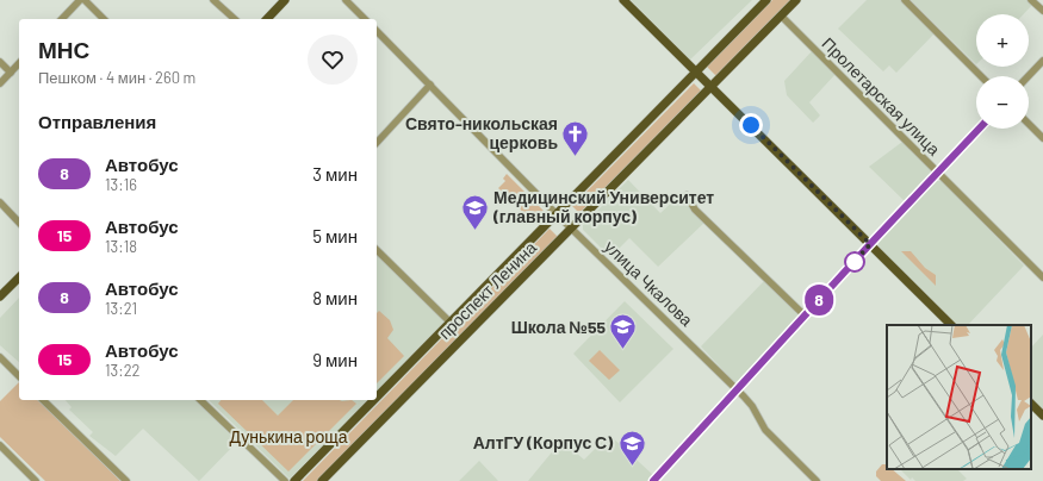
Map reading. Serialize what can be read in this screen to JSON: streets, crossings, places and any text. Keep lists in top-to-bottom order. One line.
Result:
{"streets":{"main road":["проспект Ленина"],"street":["Пролетарская улица","улица Чкалова"]},"crossings":[["Пролетарская улица","проспект Ленина"],["улица Чкалова","проспект Ленина"]],"parks":["Дунькина роща"],"places":{"church":["Свято-никольская церковь"],"school or university":["Медицинский Университет (главный корпус)","Школа №55","АлтГУ (Корпус С)"]},"lines":["bus line 8"],"page":{"on_map":"8","map_buttons":["+","−"],"heading":[["МНС","Пешком · 4 мин · 260 m"],"Отправления"],"list":[{"mark":"8","name":"Автобус","note":"13:16","value":"3 мин"},{"mark":"15","name":"Автобус","note":"13:18","value":"5 мин"},{"mark":"8","name":"Автобус","note":"13:21","value":"8 мин"},{"mark":"15","name":"Автобус","note":"13:22","value":"9 мин"}]}}
